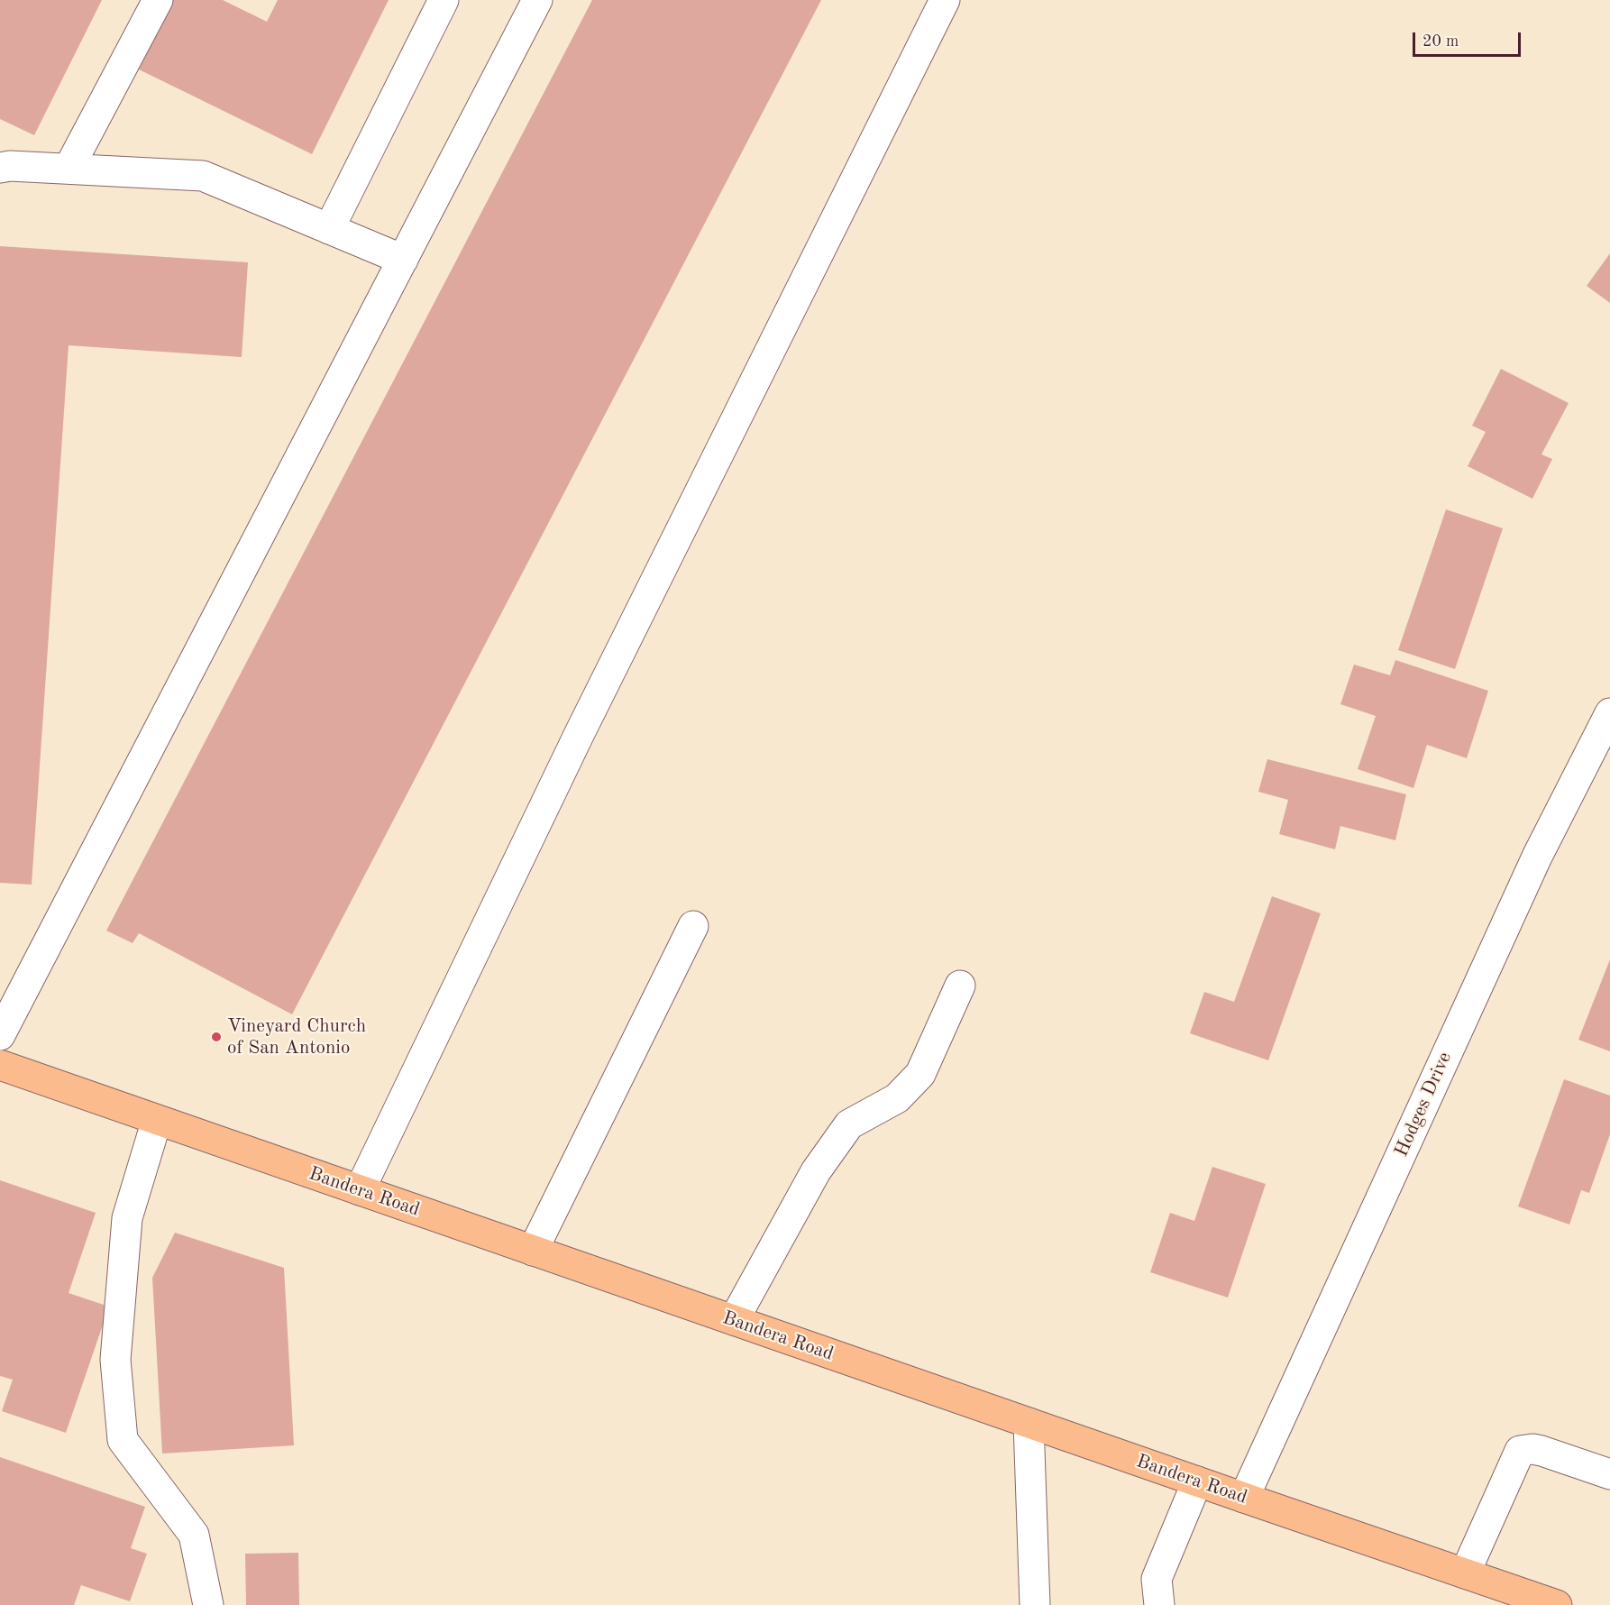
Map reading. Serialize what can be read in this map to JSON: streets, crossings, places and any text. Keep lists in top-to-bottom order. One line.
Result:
{"streets":{"main road":["Bandera Road"],"street":["Hodges Drive"]},"crossings":[["Hodges Drive","Bandera Road"]],"places":["Vineyard Church of San Antonio"],"scale_bar":"20 m"}
